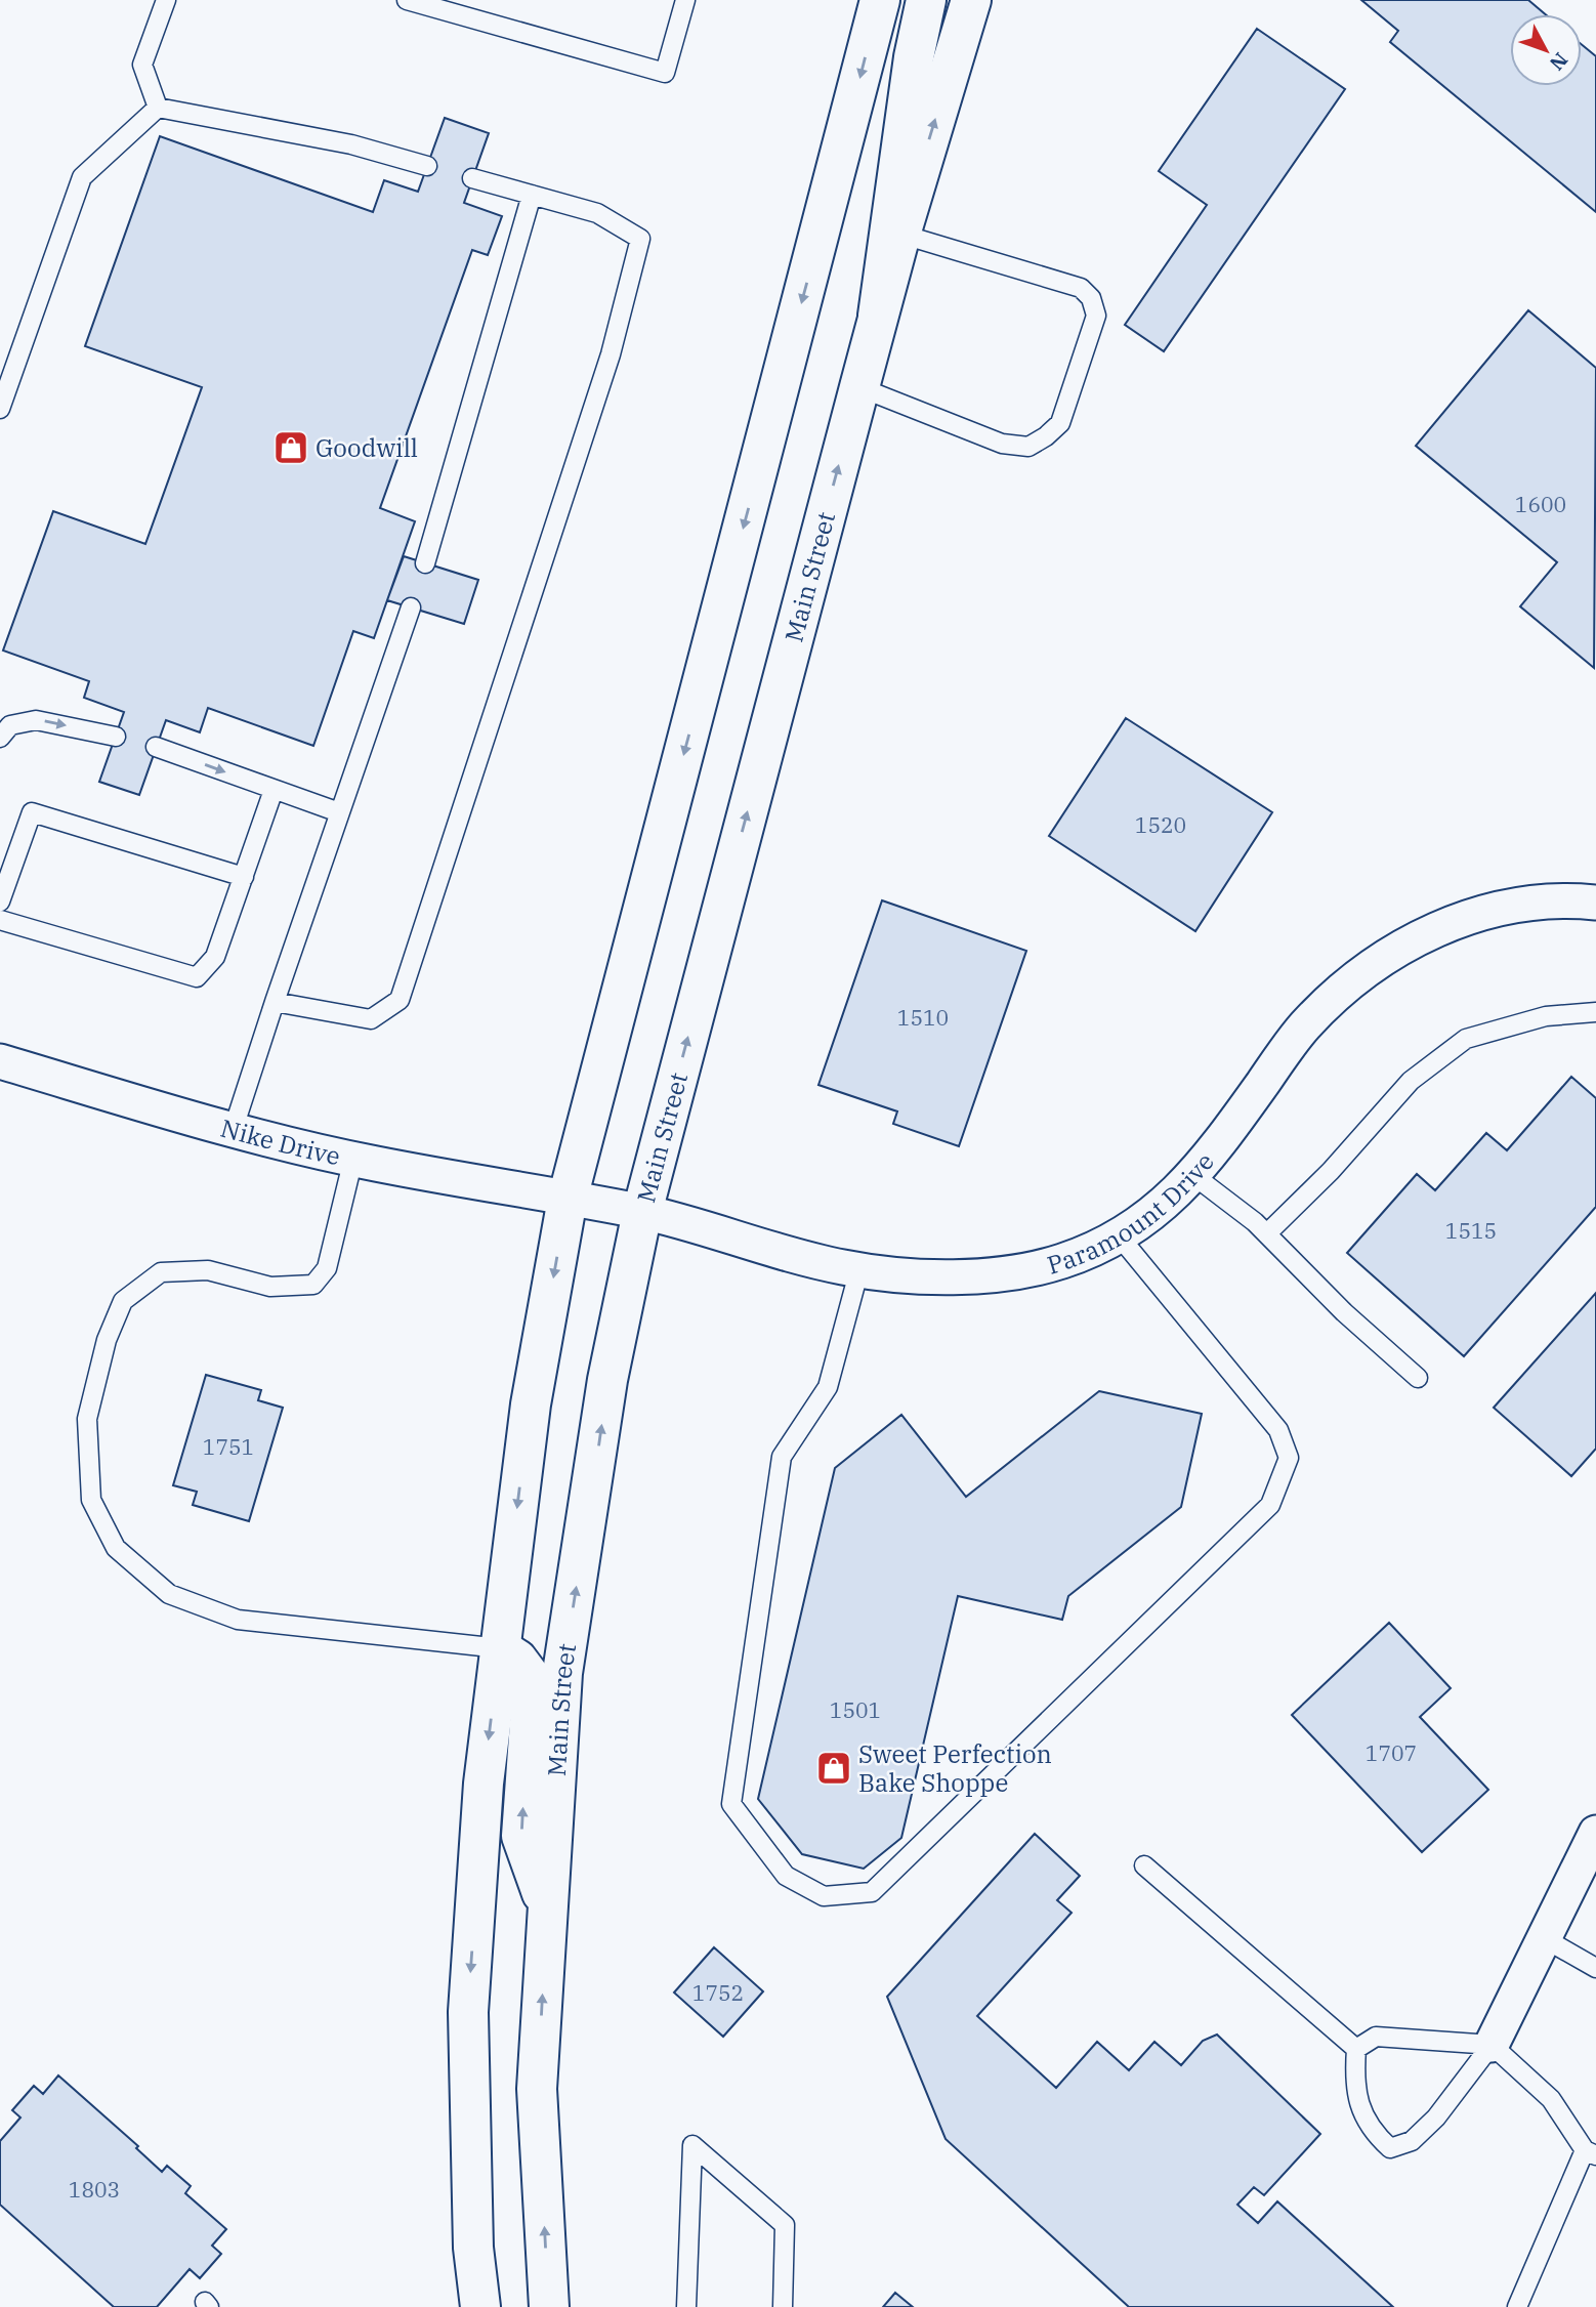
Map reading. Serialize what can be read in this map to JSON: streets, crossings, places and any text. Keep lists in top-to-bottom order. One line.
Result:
{"streets":{"main road":["Main Street"],"street":["Nike Drive","Paramount Drive"]},"crossings":[["Main Street","Paramount Drive"],["Nike Drive","Paramount Drive"]],"places":{"shop":["Goodwill","Sweet Perfection Bake Shoppe"]},"house_numbers":["1600","1520","1510","1515","1751","1501","1707","1752","1803"],"north":"bottom right"}
